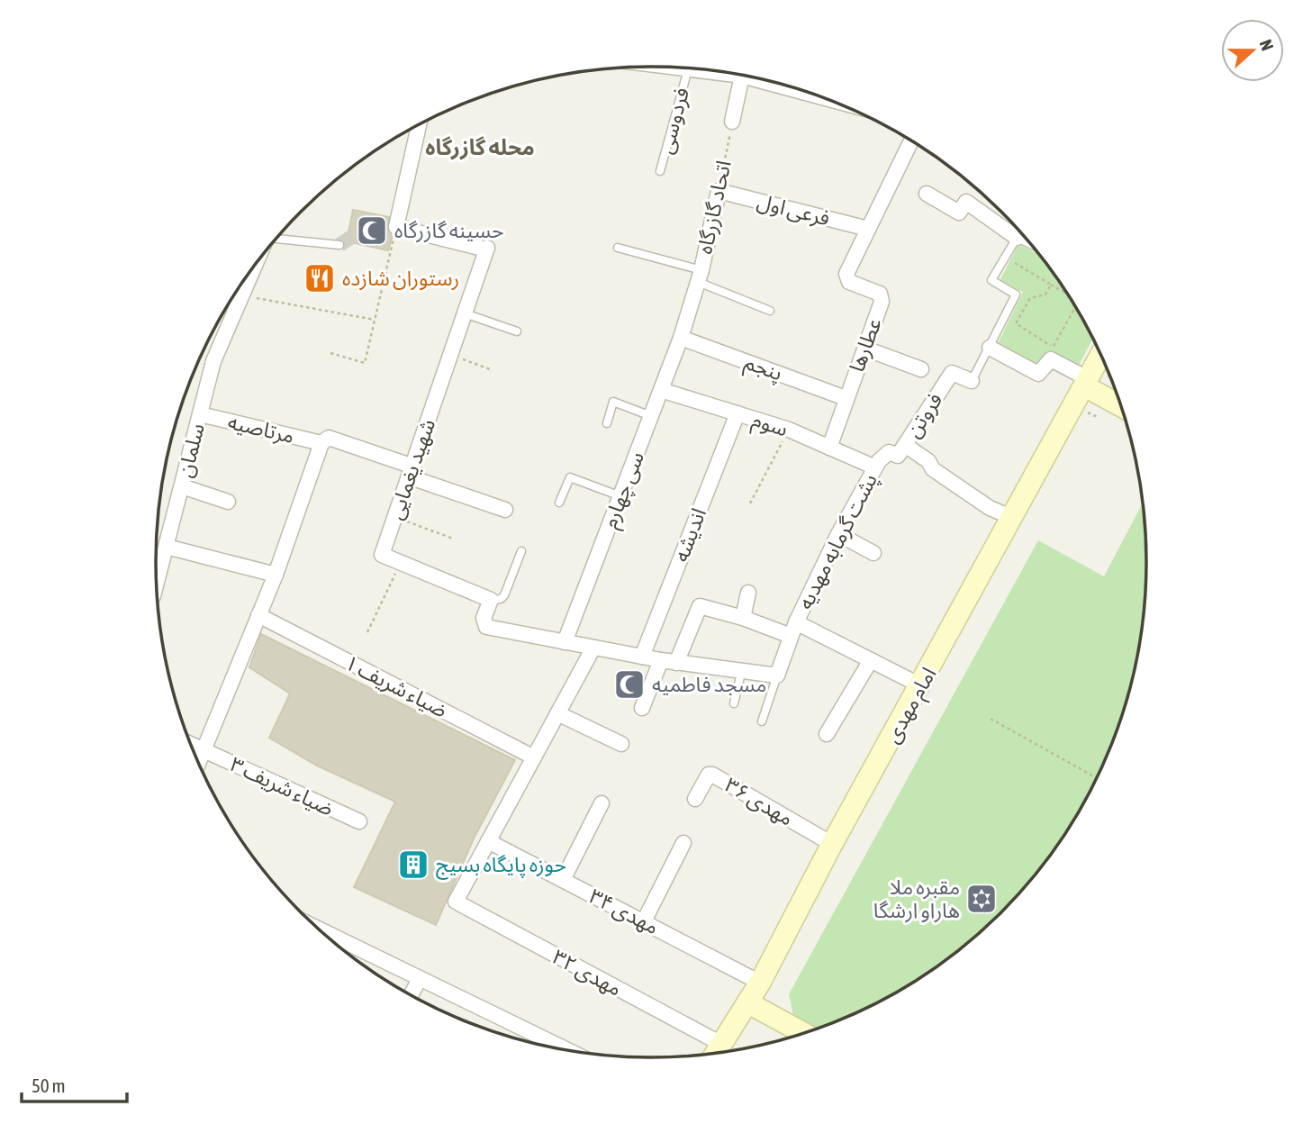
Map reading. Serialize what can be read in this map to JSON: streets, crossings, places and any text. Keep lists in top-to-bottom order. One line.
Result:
{"streets":{"main road":["امام مهدی"],"street":["اتحاد گازرگاه","فرعی اول","عطارها","پنجم","فروتن","سوم","مرتاصیه","سلمان","شهید یغمایی","سی چهارم","اندیشه","پشت گرمابه مهدیه","ضیاء شریف ۱","ضیاء شریف ۳","مهدی ۳۶","مهدی ۳۴","مهدی ۳۲"],"lane":["فردوسی"]},"crossings":[["اتحاد گازرگاه","فرعی اول"],["اتحاد گازرگاه","پنجم"],["اتحاد گازرگاه","سی چهارم"],["فرعی اول","عطارها"],["عطارها","پنجم"],["عطارها","سوم"],["پنجم","سی چهارم"],["فروتن","سوم"],["فروتن","پشت گرمابه مهدیه"],["سوم","سی چهارم"],["سوم","اندیشه"],["سوم","پشت گرمابه مهدیه"],["مرتاصیه","سلمان"],["مرتاصیه","شهید یغمایی"],["امام مهدی","مهدی ۳۶"],["امام مهدی","مهدی ۳۴"],["امام مهدی","مهدی ۳۲"],["مهدی ۳۴","مهدی ۳۲"]],"districts":["محله گازرگاه"],"places":{"mosque":["حسینه گازرگاه","مسجد فاطمیه"],"restaurant":["رستوران شازده"],"building":["حوزه پایگاه بسیج"],"synagogue":["مقبره ملا هاراو ارشگا"]},"scale_bar":"50 m","north":"right"}
